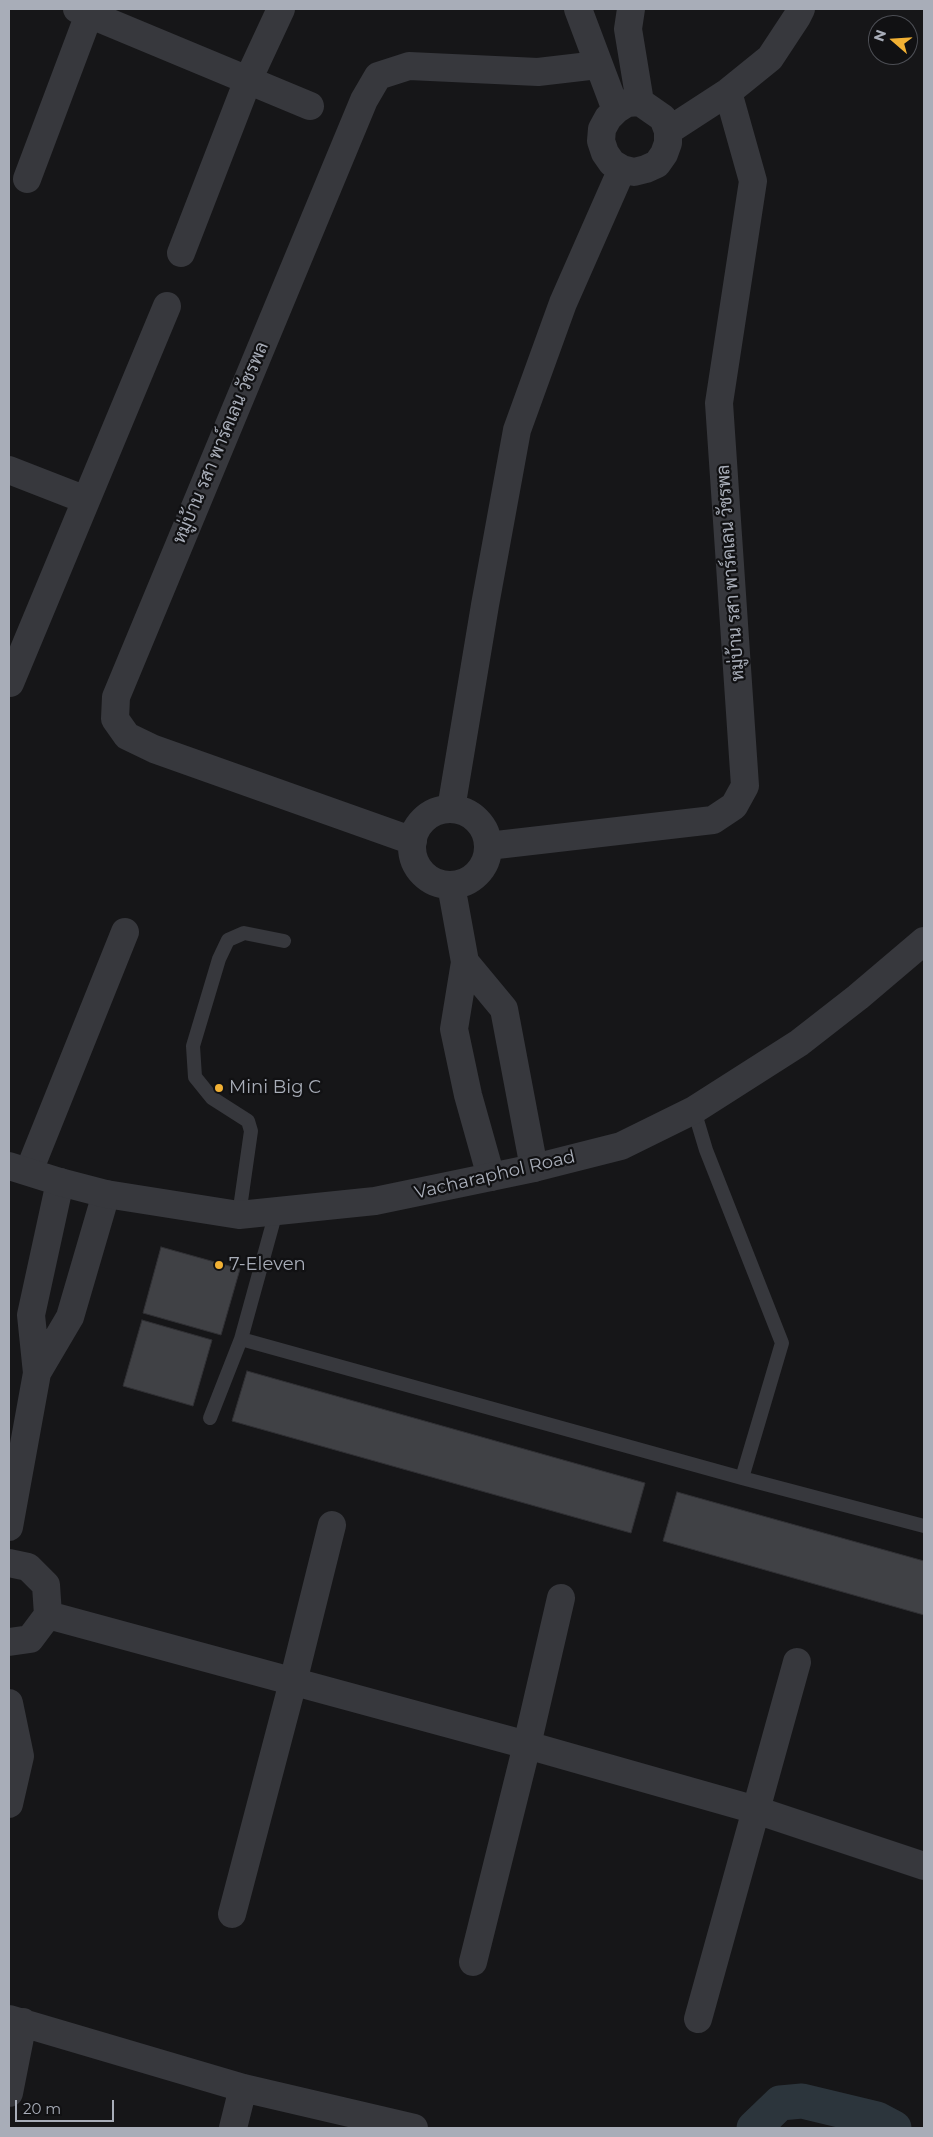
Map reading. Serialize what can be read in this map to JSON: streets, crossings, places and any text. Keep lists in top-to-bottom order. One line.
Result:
{"streets":{"street":["หมู่บ้าน รสา พาร์คเลน วัชรพล","Vacharaphol Road"]},"places":["Mini Big C","7-Eleven"],"scale_bar":"20 m","north":"left"}
